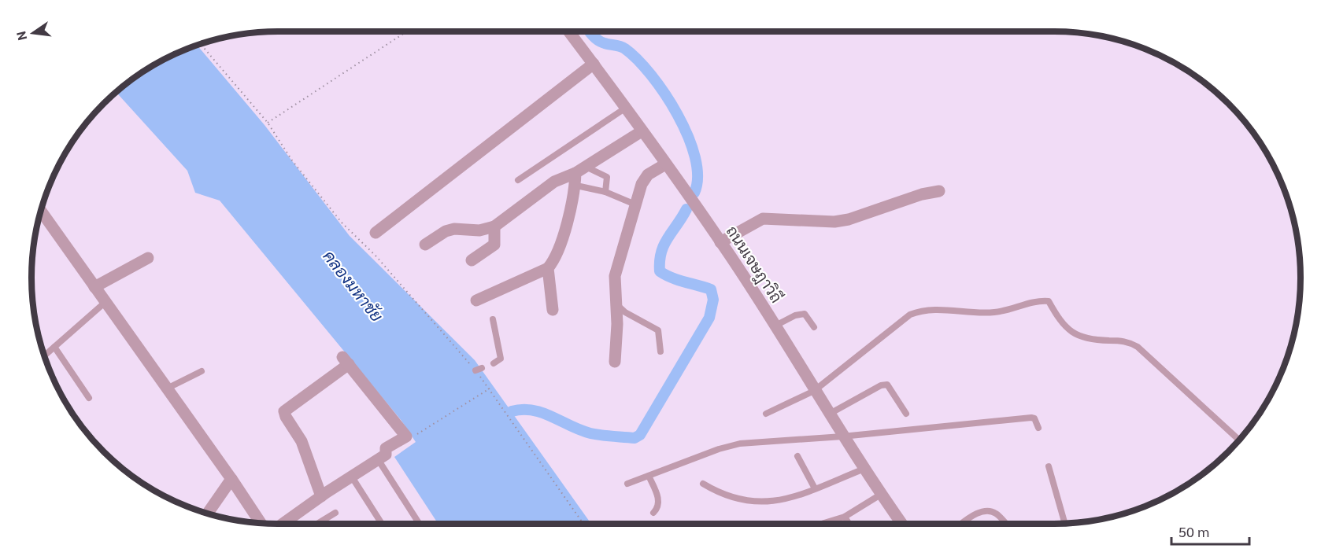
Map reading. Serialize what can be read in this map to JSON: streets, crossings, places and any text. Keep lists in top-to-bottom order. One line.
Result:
{"streets":{"street":["ถนนเจษฎาวิถี"]},"water":["คลองมหาชัย"],"scale_bar":"50 m","north":"left"}
